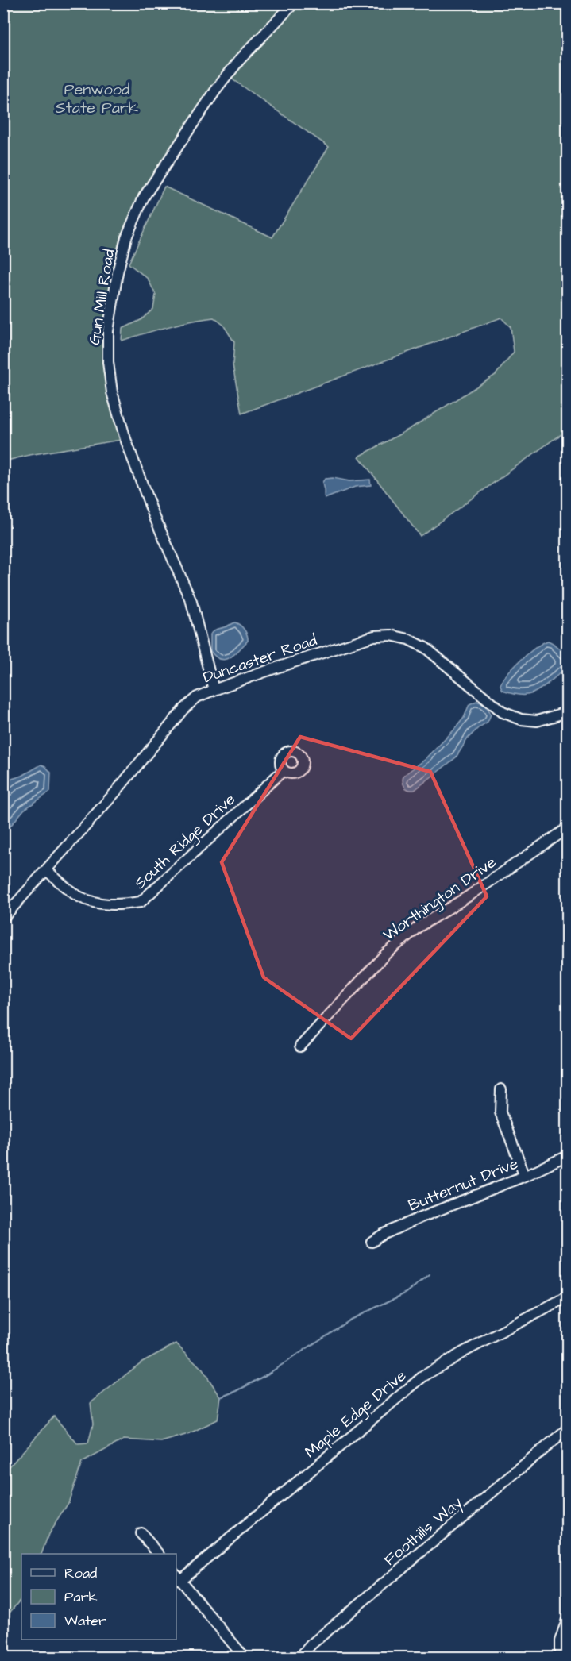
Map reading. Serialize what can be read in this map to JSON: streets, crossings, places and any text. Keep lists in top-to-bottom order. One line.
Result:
{"streets":{"street":["Gun Mill Road","Duncaster Road","South Ridge Drive","Worthington Drive","Butternut Drive","Maple Edge Drive","Foothills Way"]},"crossings":[["Gun Mill Road","Duncaster Road"],["Duncaster Road","South Ridge Drive"]],"parks":["Penwood State Park"],"legend":["Road","Park","Water"]}
